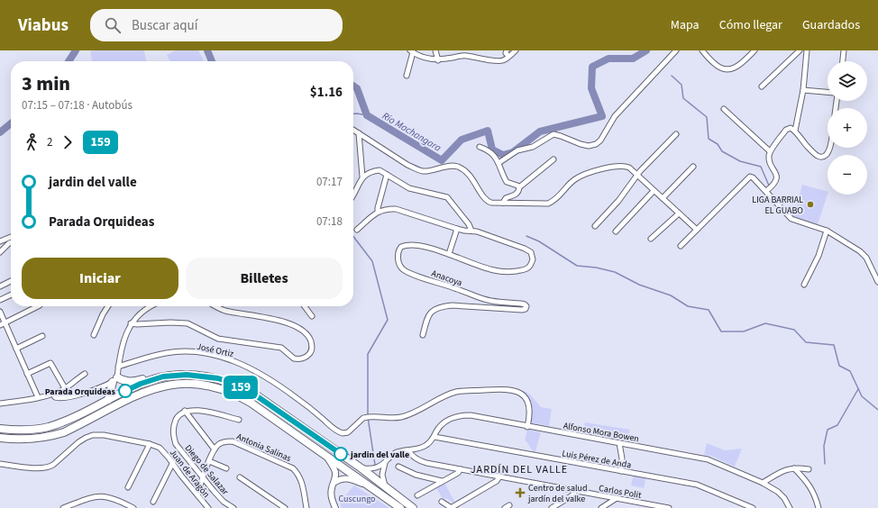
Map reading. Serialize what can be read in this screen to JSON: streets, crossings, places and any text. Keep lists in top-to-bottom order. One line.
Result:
{"streets":{"street":["Anacoya","José Ortiz","Alfonso Mora Bowen","Antonia Salinas","Luis Pérez de Anda","Diego de Salazar","Juan de Aragón","Carlos Polit"]},"crossings":[["José Ortiz","Alfonso Mora Bowen"],["Alfonso Mora Bowen","Luis Pérez de Anda"],["Alfonso Mora Bowen","Carlos Polit"]],"districts":["JARDÍN DEL VALLE"],"water":["Rio Machangara"],"parks":["Cuscungo"],"places":{"other":["LIGA BARRIAL EL GUABO","Parada Orquideas","jardin del valle"],"health":["Centro de salud jardín del valke"]},"lines":["bus line 159"],"page":{"header":"Viabus","search":"Buscar aquí","nav":["Mapa","Cómo llegar","Guardados"],"on_map":"159","map_buttons":["+","−"],"heading":["3 min","07:15 – 07:18 · Autobús","$1.16"],"legs":["2","159"],"list":[{"name":"jardin del valle","value":"07:17"},{"name":"Parada Orquideas","value":"07:18"}],"buttons":["Iniciar","Billetes"]}}
